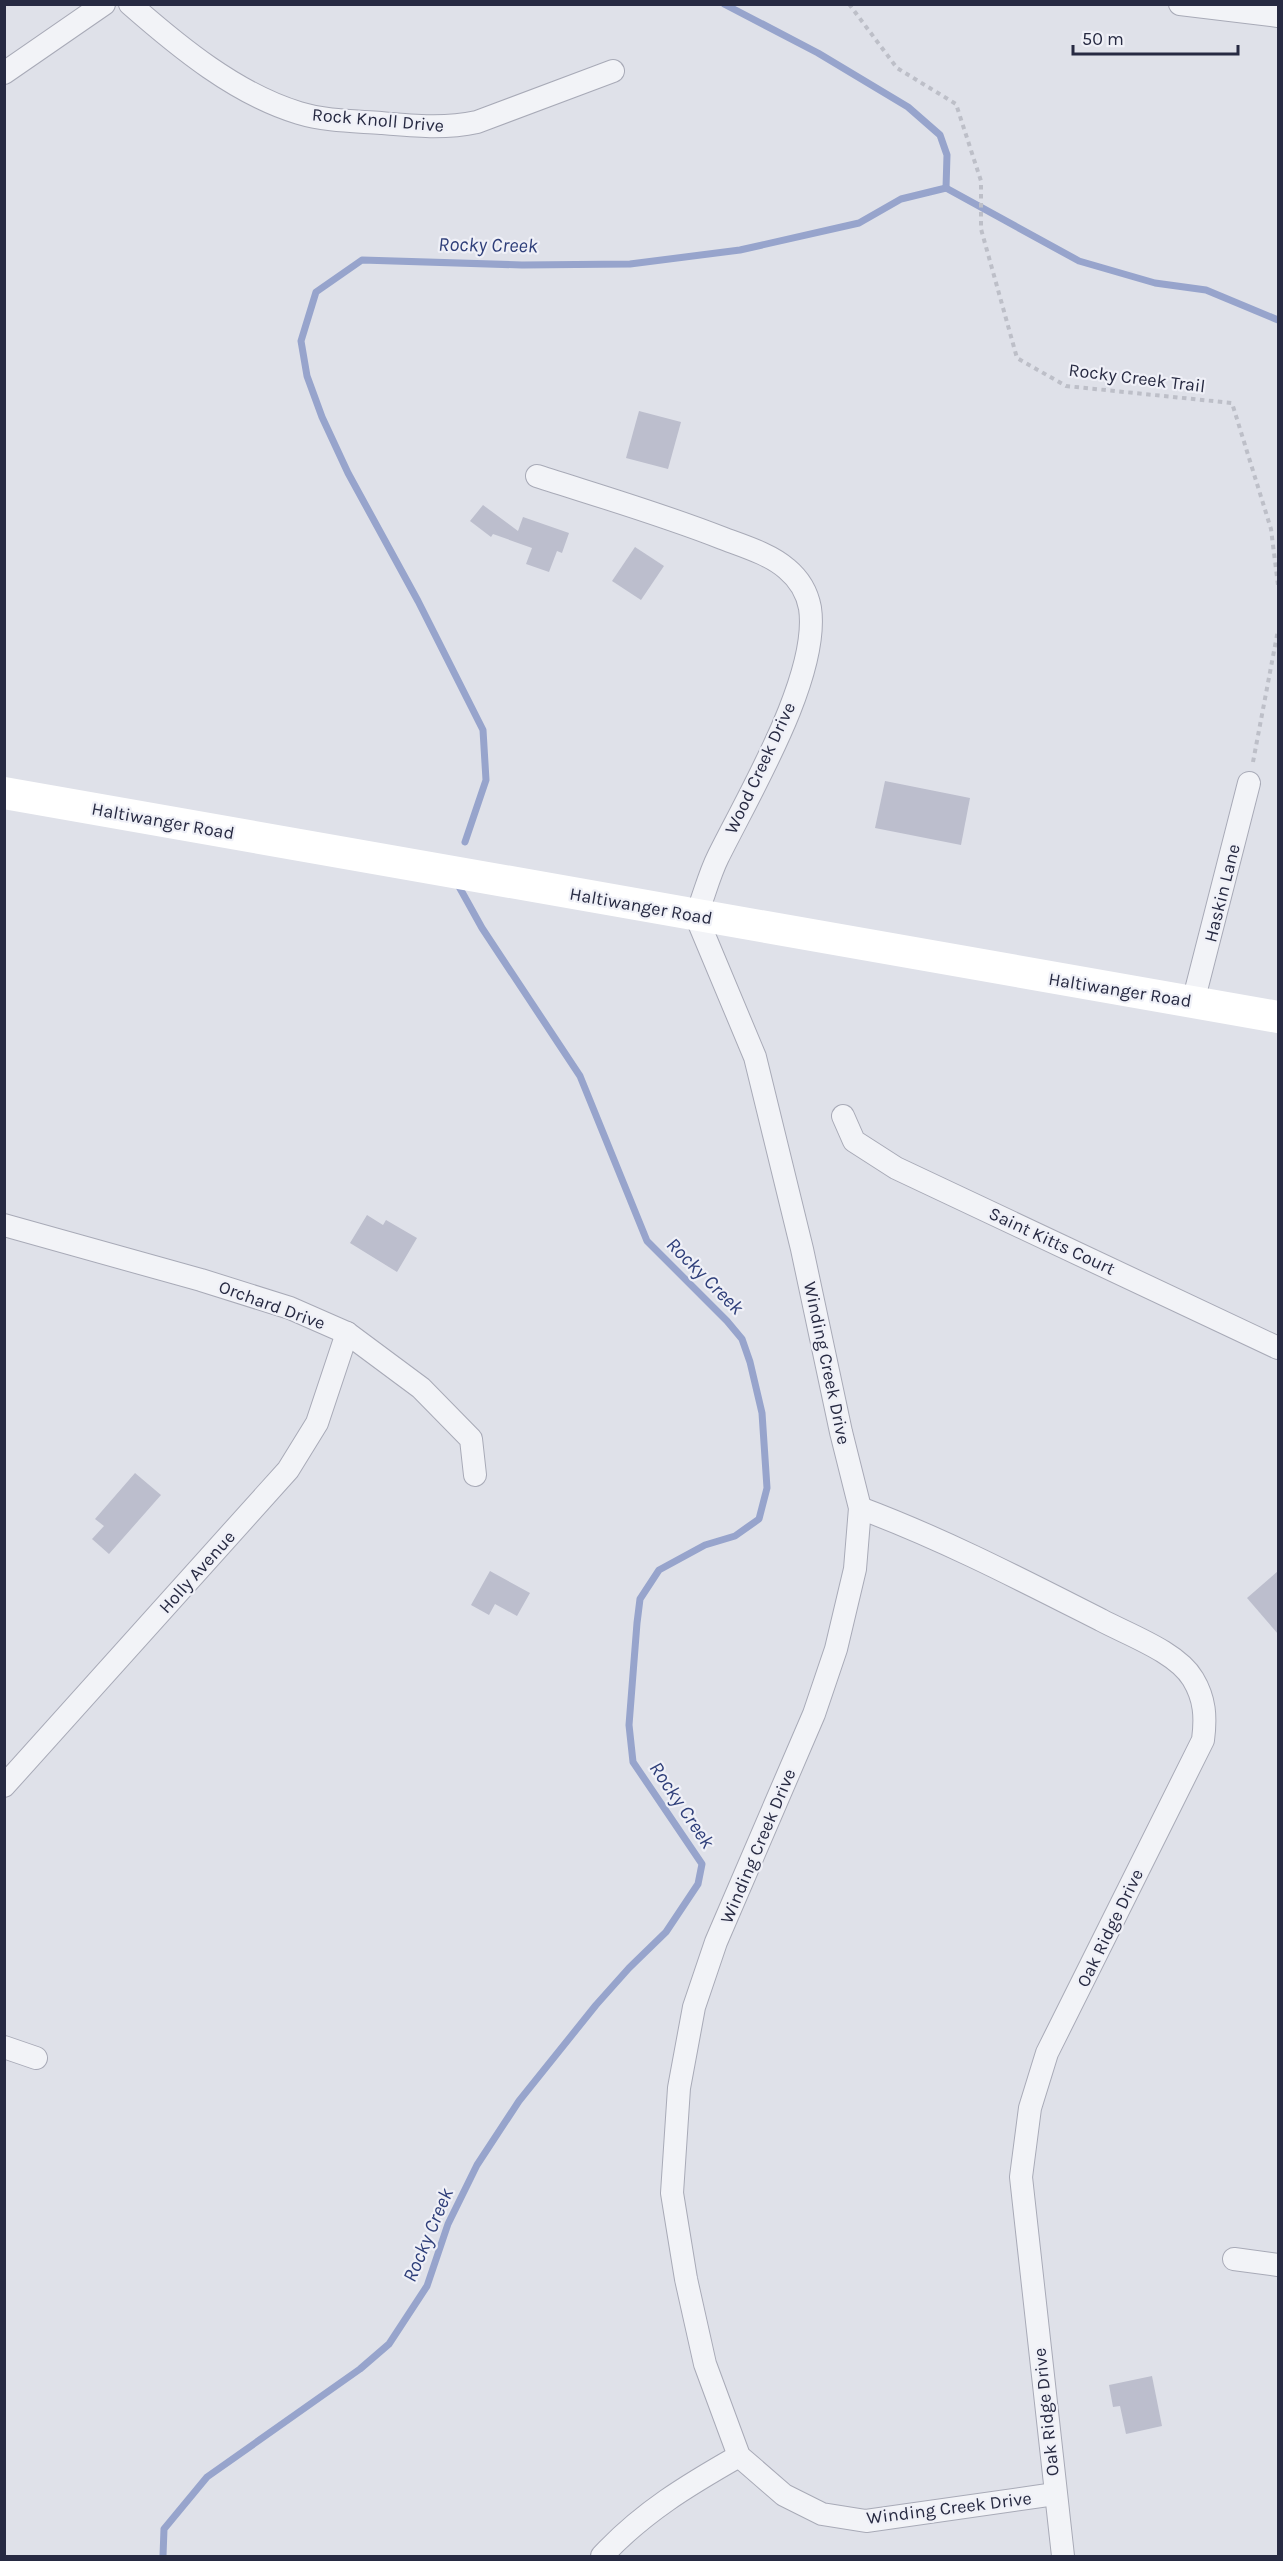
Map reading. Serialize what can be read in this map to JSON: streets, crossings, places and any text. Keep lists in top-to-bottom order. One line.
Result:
{"streets":{"street":["Rock Knoll Drive","Wood Creek Drive","Haltiwanger Road","Haskin Lane","Saint Kitts Court","Orchard Drive","Winding Creek Drive","Holly Avenue","Oak Ridge Drive"],"path":["Rocky Creek Trail"]},"crossings":[["Wood Creek Drive","Haltiwanger Road"],["Wood Creek Drive","Winding Creek Drive"],["Haltiwanger Road","Haskin Lane"],["Haltiwanger Road","Winding Creek Drive"],["Orchard Drive","Holly Avenue"],["Winding Creek Drive","Oak Ridge Drive"]],"water":["Rocky Creek"],"scale_bar":"50 m"}
